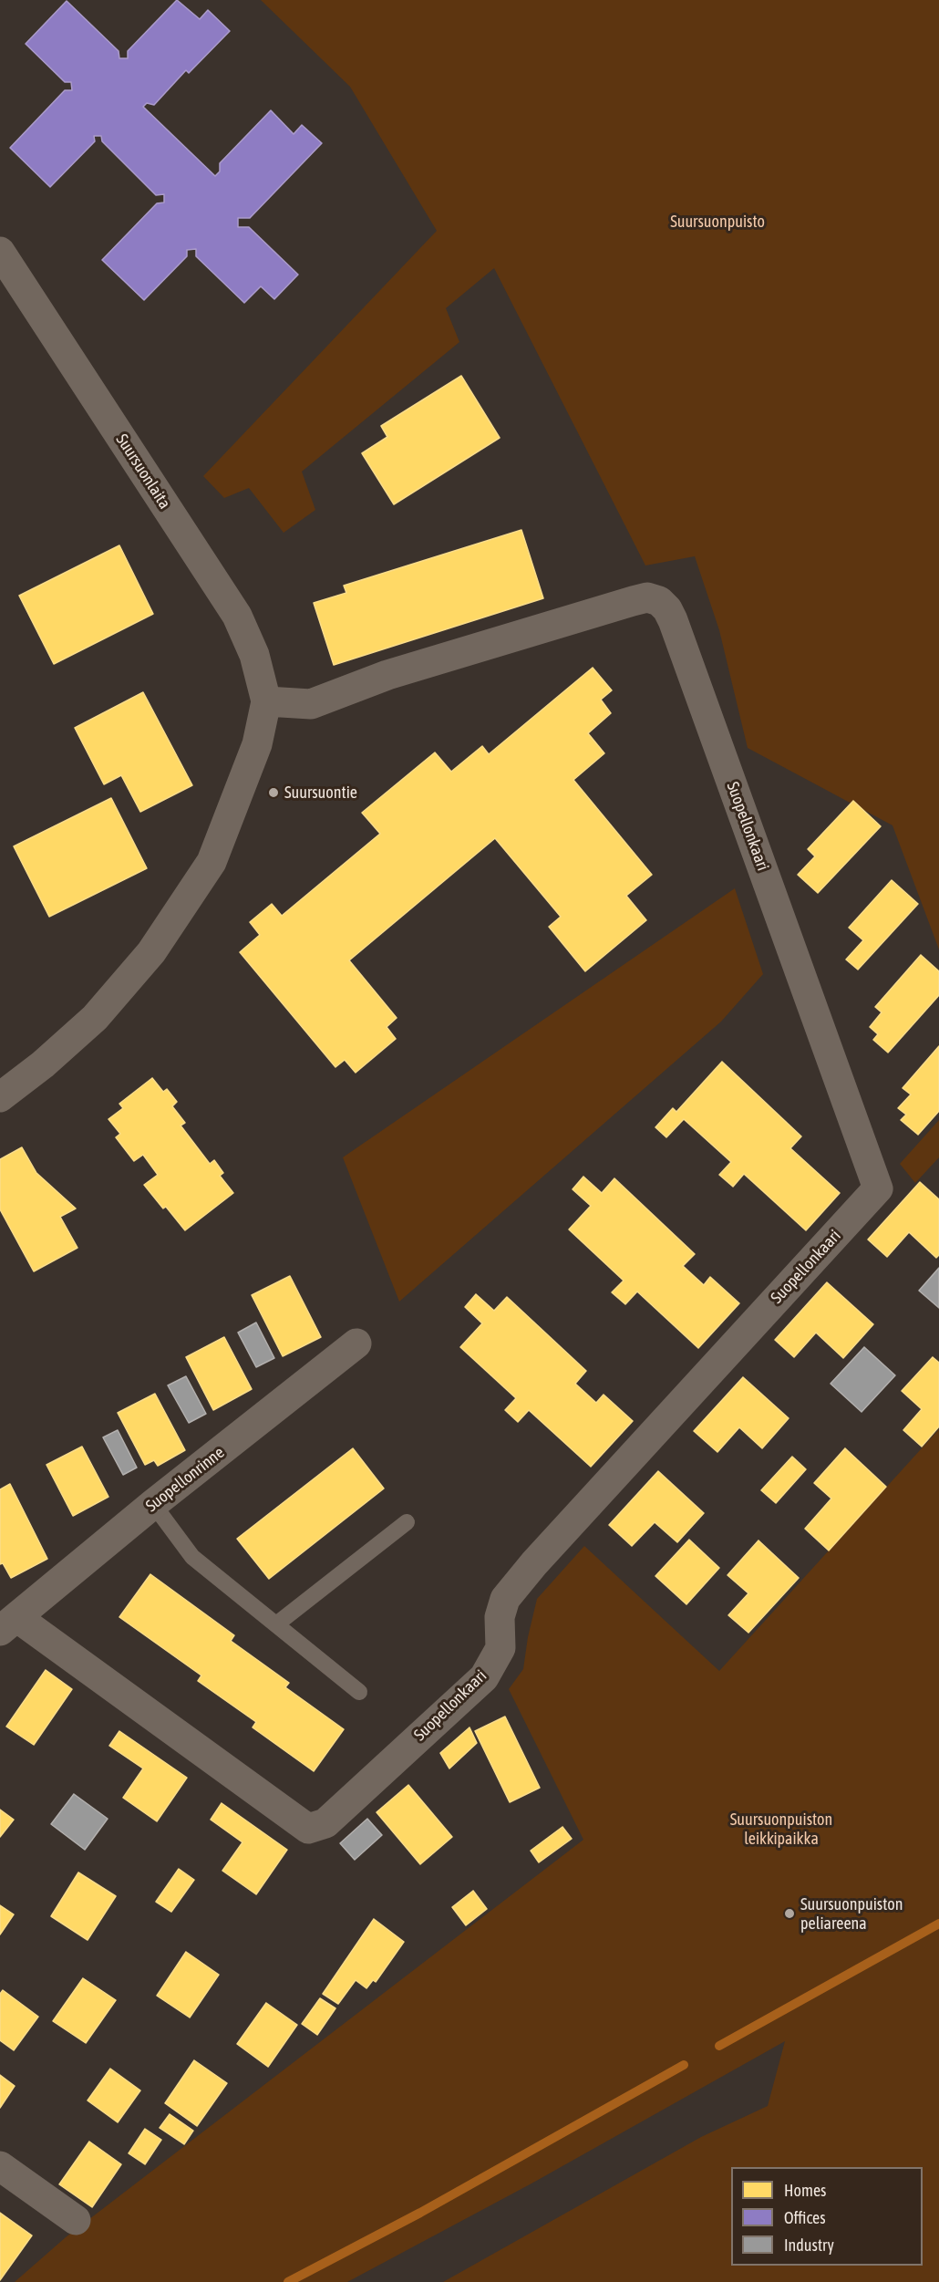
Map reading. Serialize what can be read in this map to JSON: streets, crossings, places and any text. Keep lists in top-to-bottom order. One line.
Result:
{"streets":{"street":["Suursuonlaita","Suopellonkaari","Suopellonrinne"]},"crossings":[["Suursuonlaita","Suopellonkaari"],["Suopellonkaari","Suopellonrinne"]],"parks":["Suursuonpuisto","Suursuonpuiston leikkipaikka"],"places":["Suursuontie","Suursuonpuiston peliareena"],"legend":["Homes","Offices","Industry"]}
